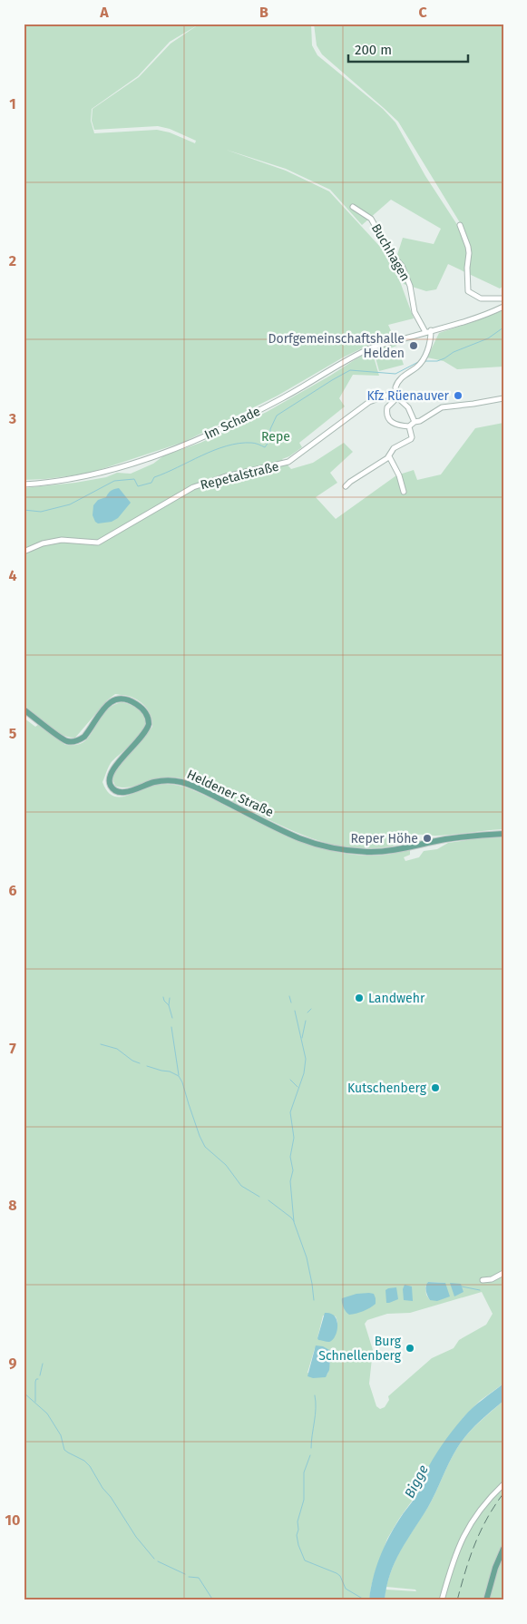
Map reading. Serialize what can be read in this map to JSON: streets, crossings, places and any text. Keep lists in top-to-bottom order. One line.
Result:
{"streets":{"main road":["Heldener Straße"],"street":["Buchhagen","Im Schade","Repetalstraße"]},"crossings":[["Buchhagen","Im Schade"]],"water":["Bigge"],"parks":["Repe"],"places":["Dorfgemeinschaftshalle Helden","Kfz Rüenauver","Reper Höhe","Landwehr","Kutschenberg","Burg Schnellenberg"],"scale_bar":"200 m","grid":{"columns":["A","B","C"],"rows":["1","2","3","4","5","6","7","8","9","10"]}}
